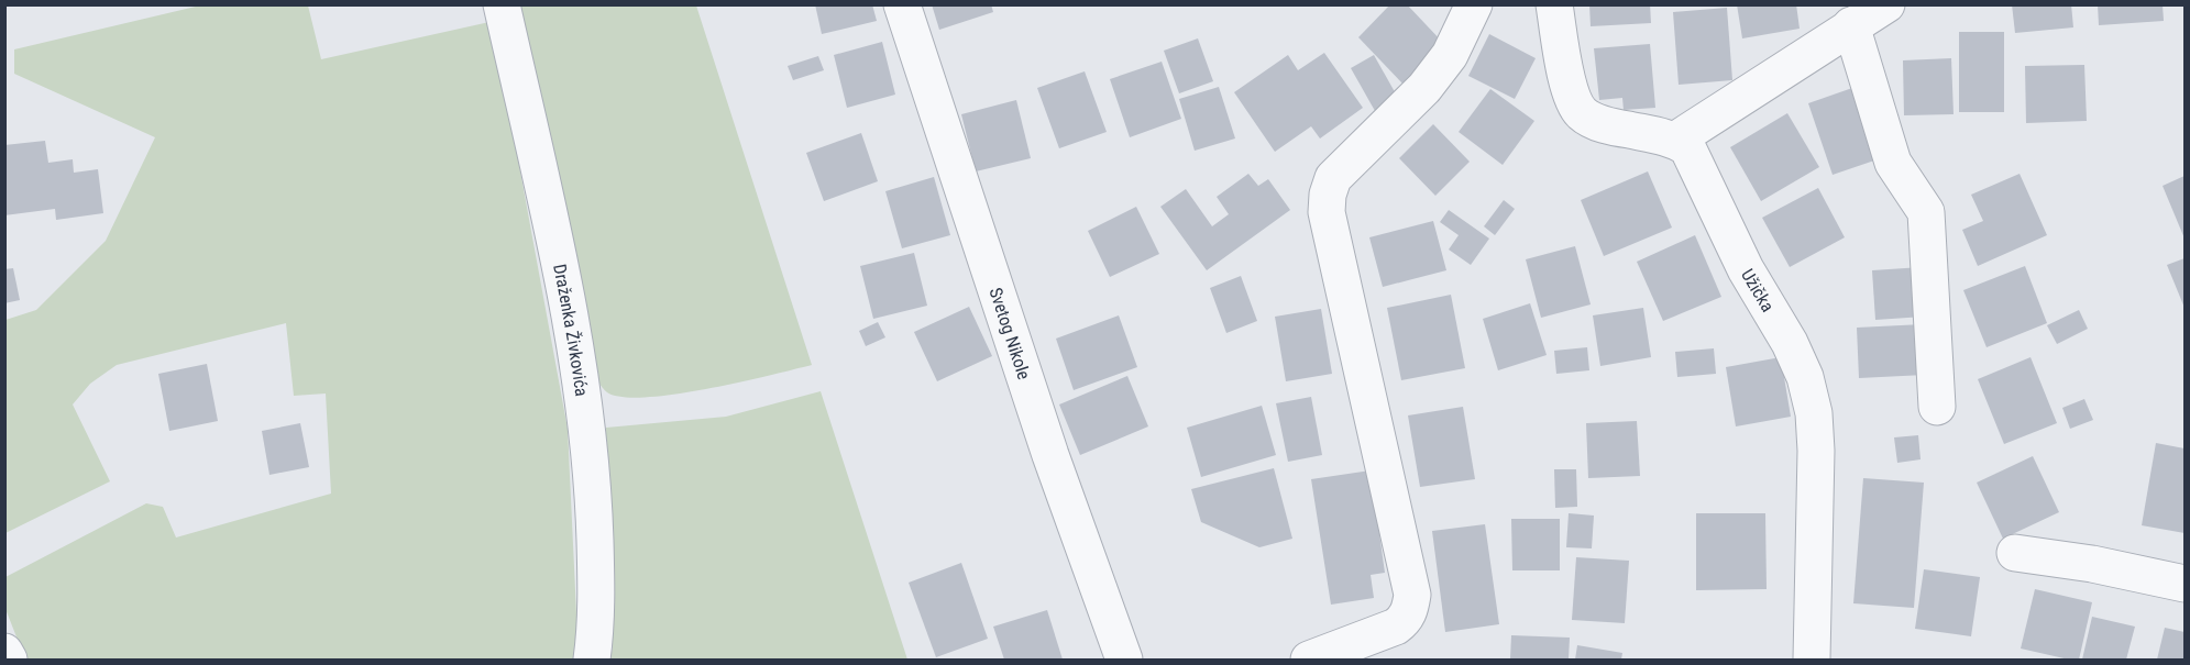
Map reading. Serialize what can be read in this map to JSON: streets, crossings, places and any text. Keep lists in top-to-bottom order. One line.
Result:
{"streets":{"street":["Užička","Draženka Živkovića","Svetog Nikole"]}}
